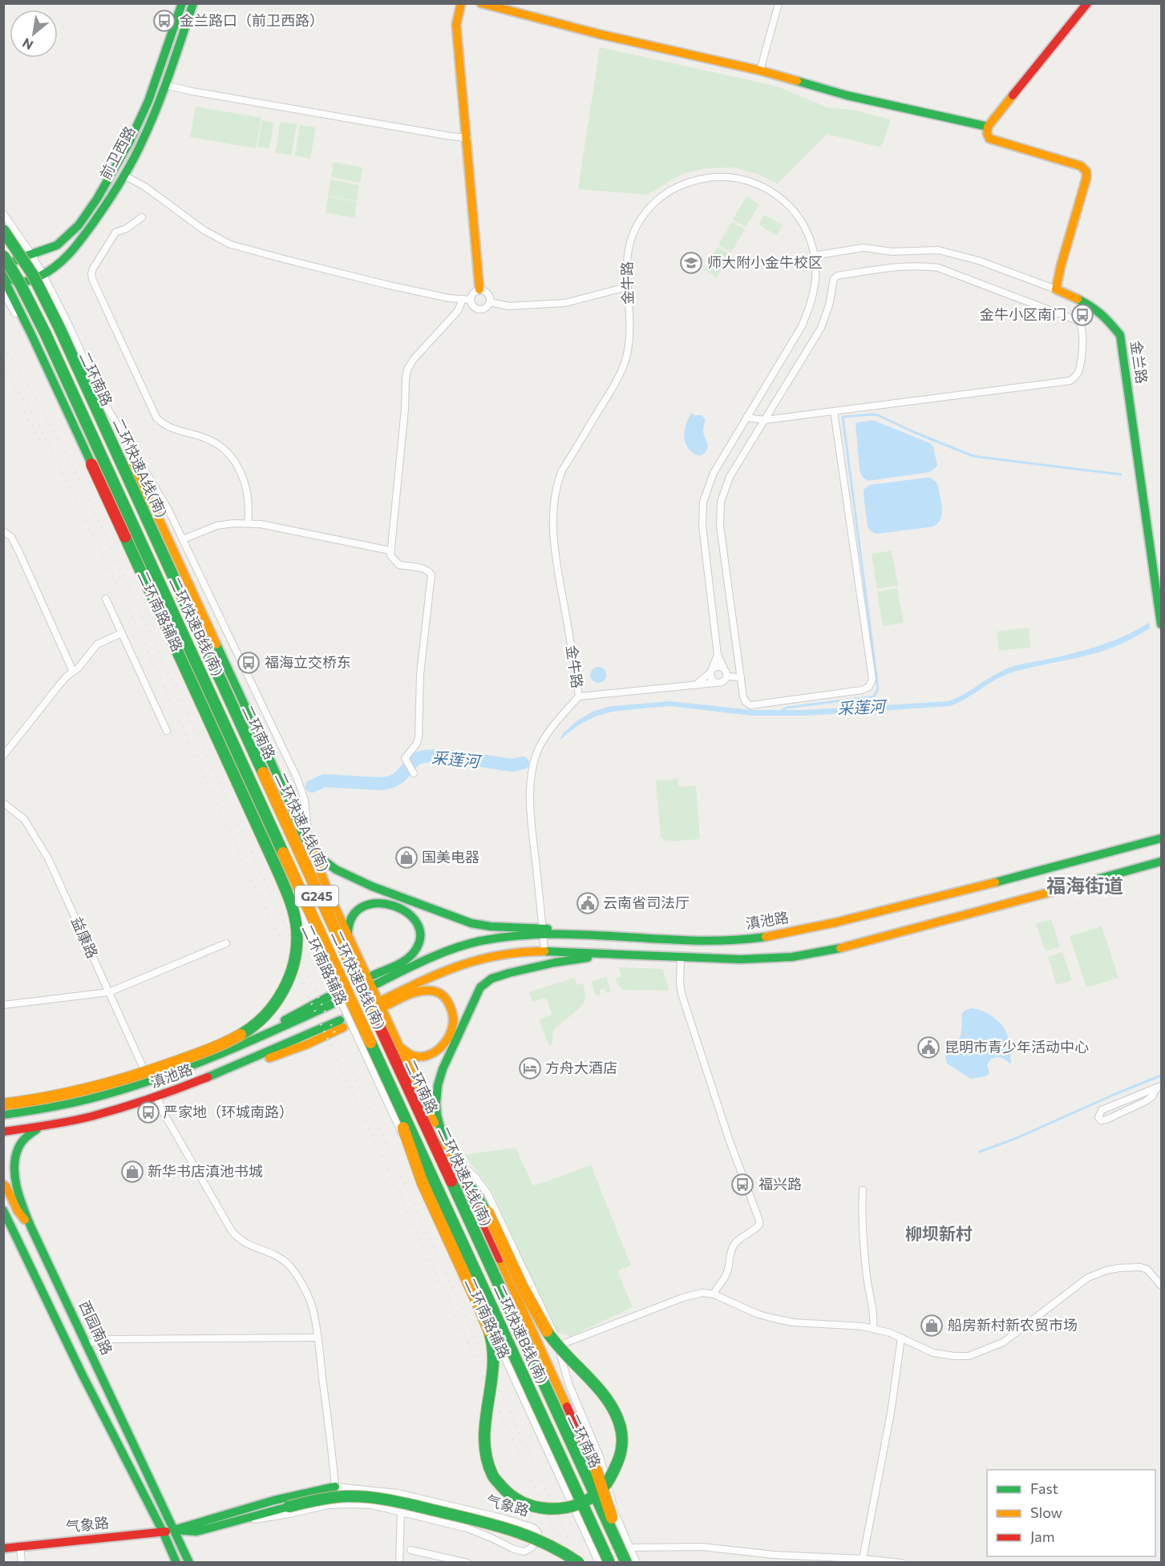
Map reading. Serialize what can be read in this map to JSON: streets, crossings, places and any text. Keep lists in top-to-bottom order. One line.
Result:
{"streets":{"main road":["前卫西路","金兰路","二环南路","二环快速A线(南)","二环快速B线(南)","G245","滇池路","西园南路","气象路"],"street":["金牛路","二环南路辅路","益康路"]},"crossings":[["前卫西路","二环南路"],["前卫西路","二环南路辅路"],["前卫西路","二环快速B线(南)"],["金牛路","滇池路"],["二环南路","二环快速A线(南)"],["二环南路","二环南路辅路"],["二环南路","二环快速B线(南)"],["二环快速A线(南)","二环快速B线(南)"],["二环南路辅路","二环快速B线(南)"],["滇池路","益康路"],["滇池路","西园南路"],["西园南路","气象路"]],"districts":["福海街道","柳坝新村"],"water":["采莲河"],"places":{"bus stop":["金兰路口（前卫西路）","金牛小区南门","福海立交桥东","严家地（环城南路）","福兴路"],"school or university":["师大附小金牛校区"],"shop":["国美电器","新华书店滇池书城","船房新村新农贸市场"],"public building":["云南省司法厅","昆明市青少年活动中心"],"hotel":["方舟大酒店"]},"legend":["Fast","Slow","Jam"],"north":"bottom left"}
